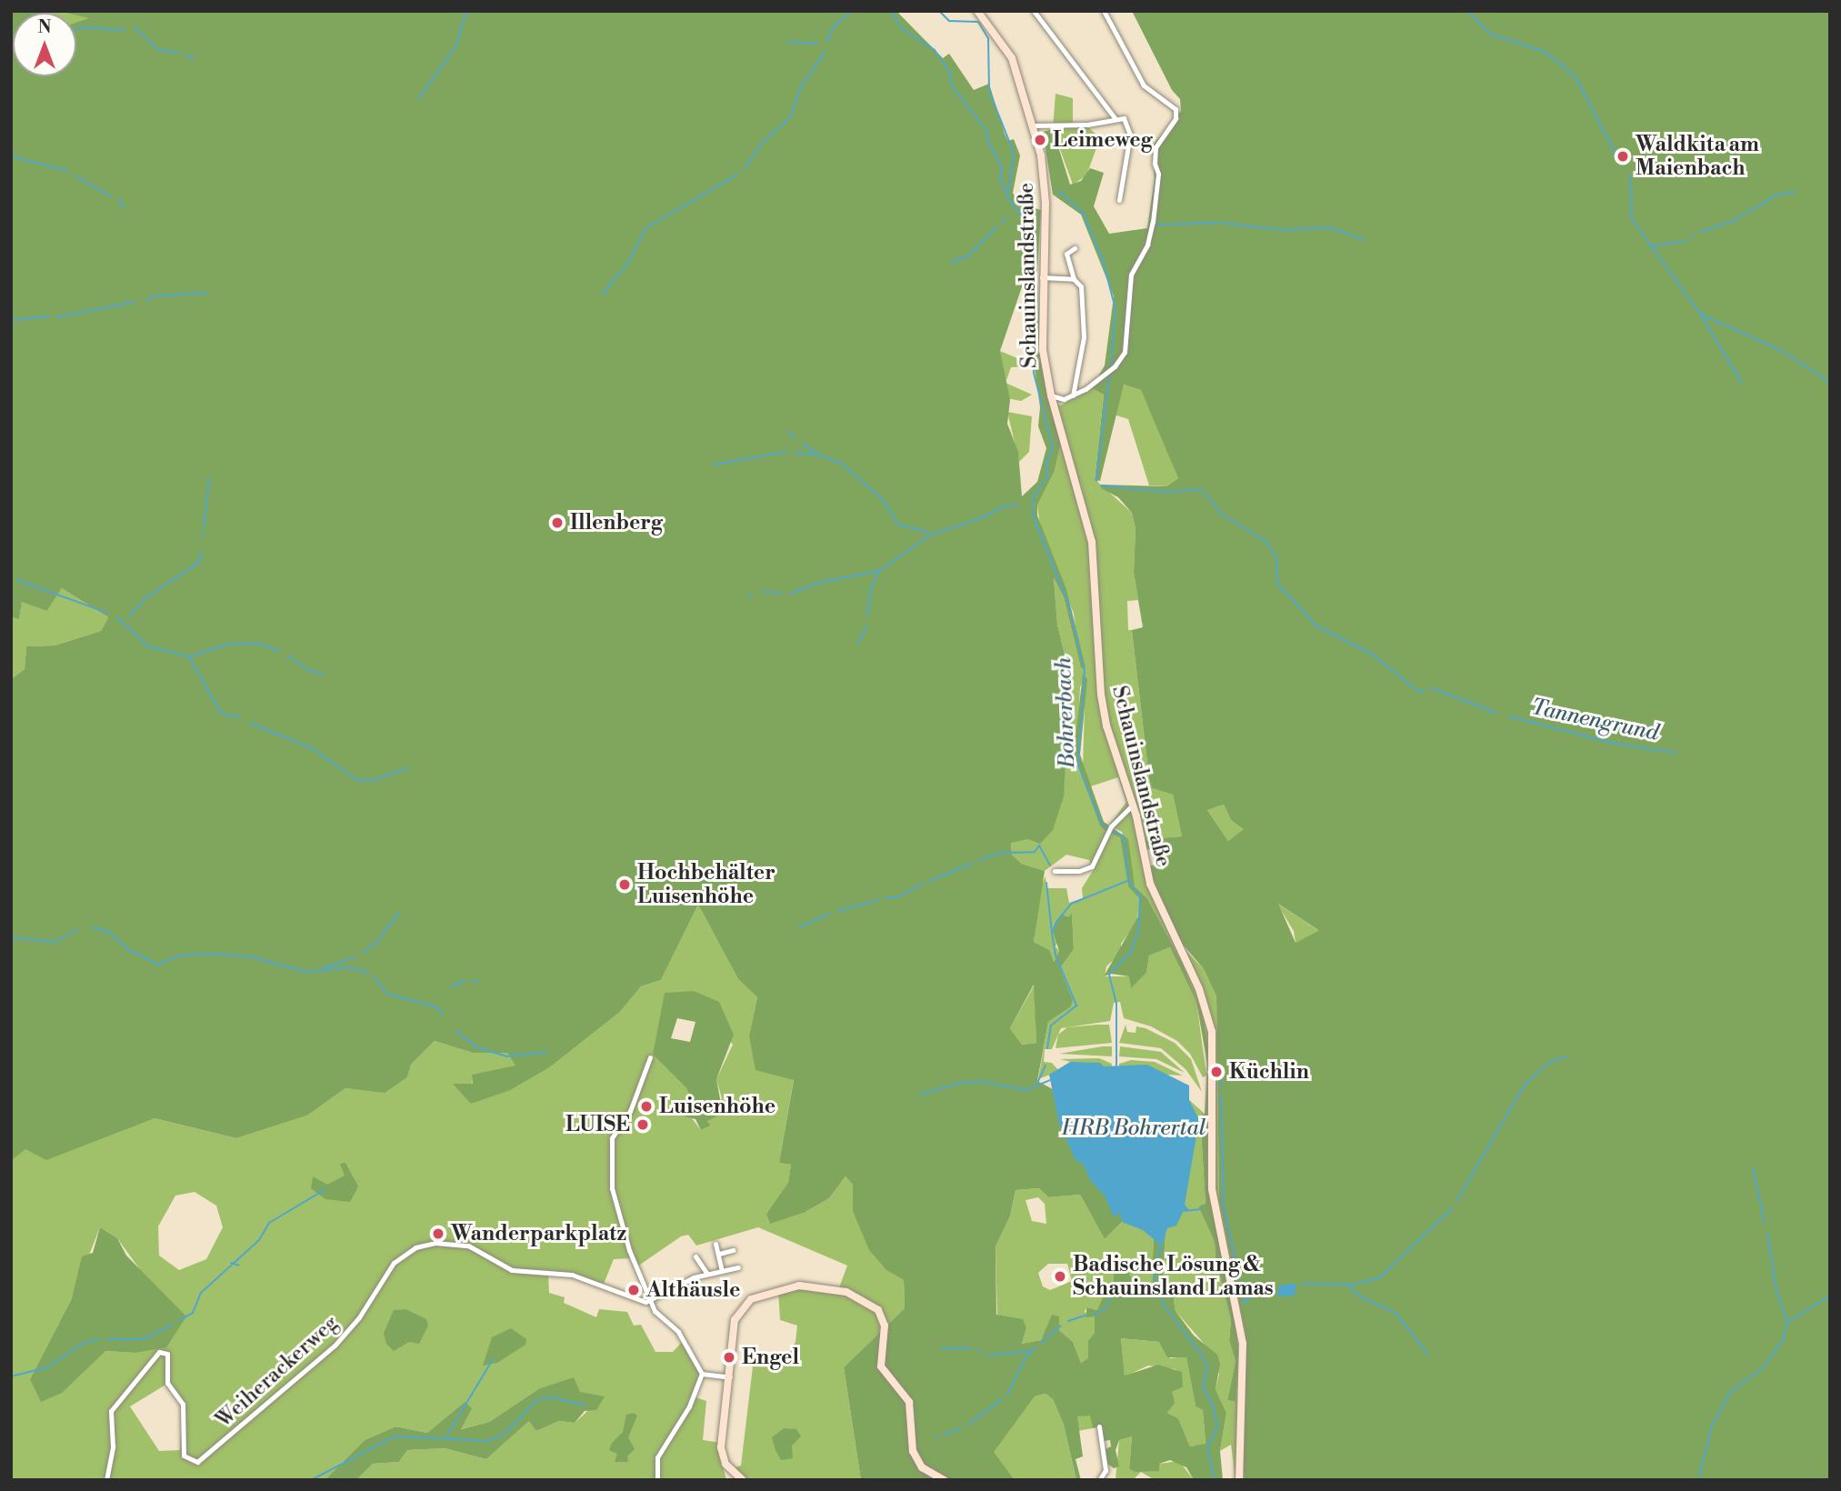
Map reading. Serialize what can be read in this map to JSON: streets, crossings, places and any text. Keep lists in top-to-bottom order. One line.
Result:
{"streets":{"main road":["Schauinslandstraße"],"street":["Weiherackerweg"]},"water":["Bohrerbach","Tannengrund","HRB Bohrertal"],"places":["Leimeweg","Waldkita am Maienbach","Illenberg","Hochbehälter Luisenhöhe","Küchlin","Luisenhöhe","LUISE","Wanderparkplatz","Badische Lösung & Schauinsland Lamas","Althäusle","Engel"],"north":"top"}
